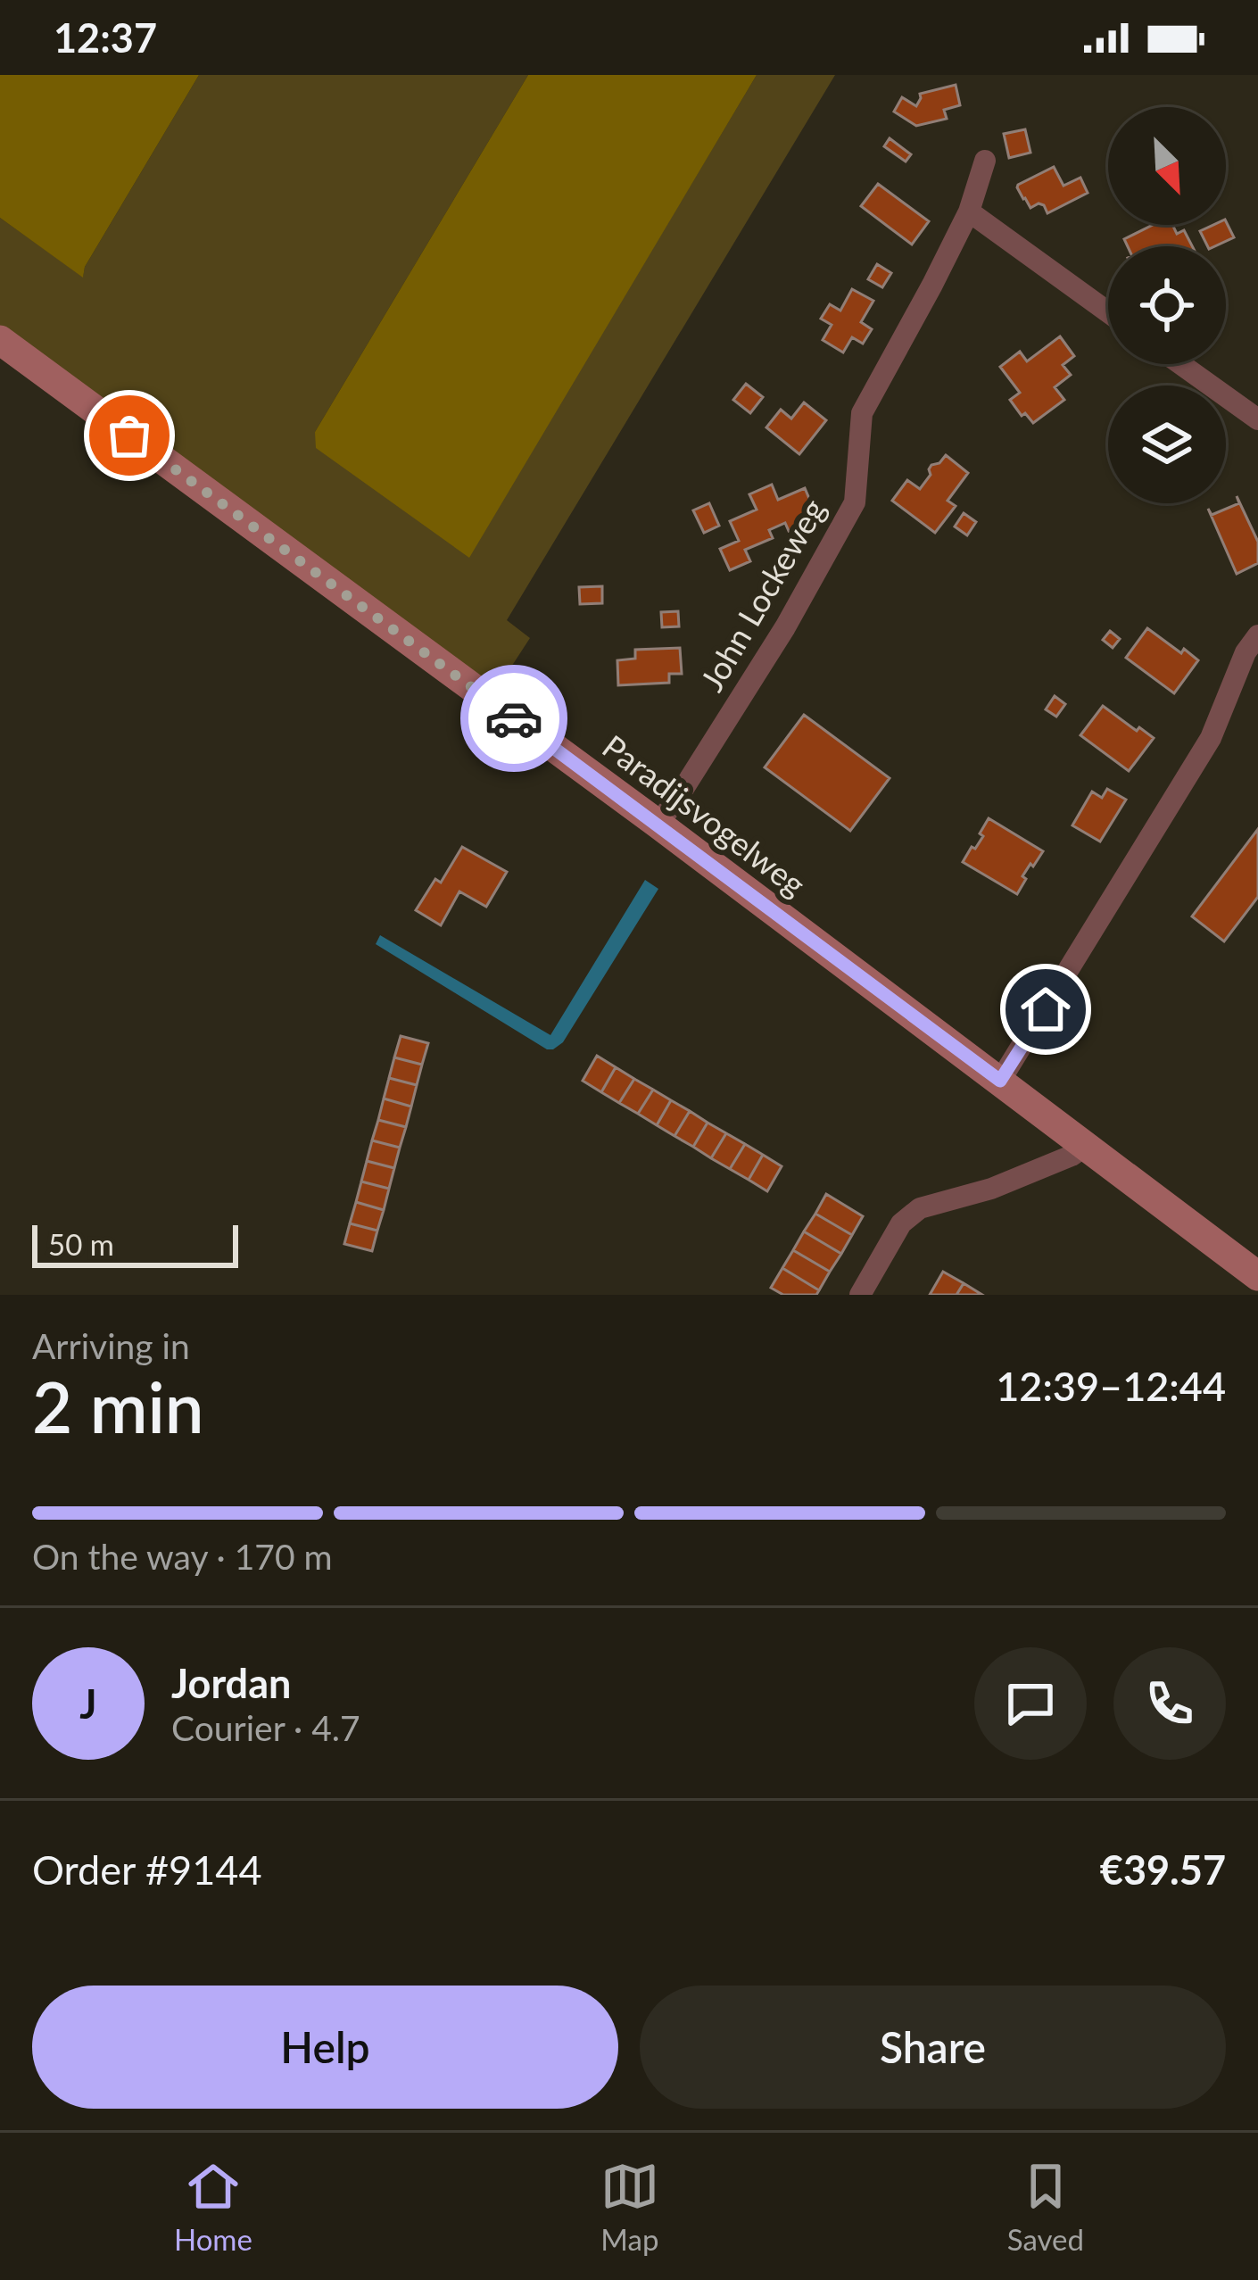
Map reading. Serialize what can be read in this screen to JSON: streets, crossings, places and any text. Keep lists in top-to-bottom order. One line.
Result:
{"streets":{"street":["John Lockeweg","Paradijsvogelweg"]},"crossings":[["John Lockeweg","Paradijsvogelweg"]],"scale_bar":"50 m","north":"bottom right","page":{"status":"12:37","scale":"50 m","heading":["2 min","Arriving in","12:39–12:44"],"panel":["Jordan","Courier · 4.7","Order #9144","€39.57"],"bar":"On the way · 170 m","round":"J","buttons":["Help","Share"],"tabs":["Home","Map","Saved"]}}
